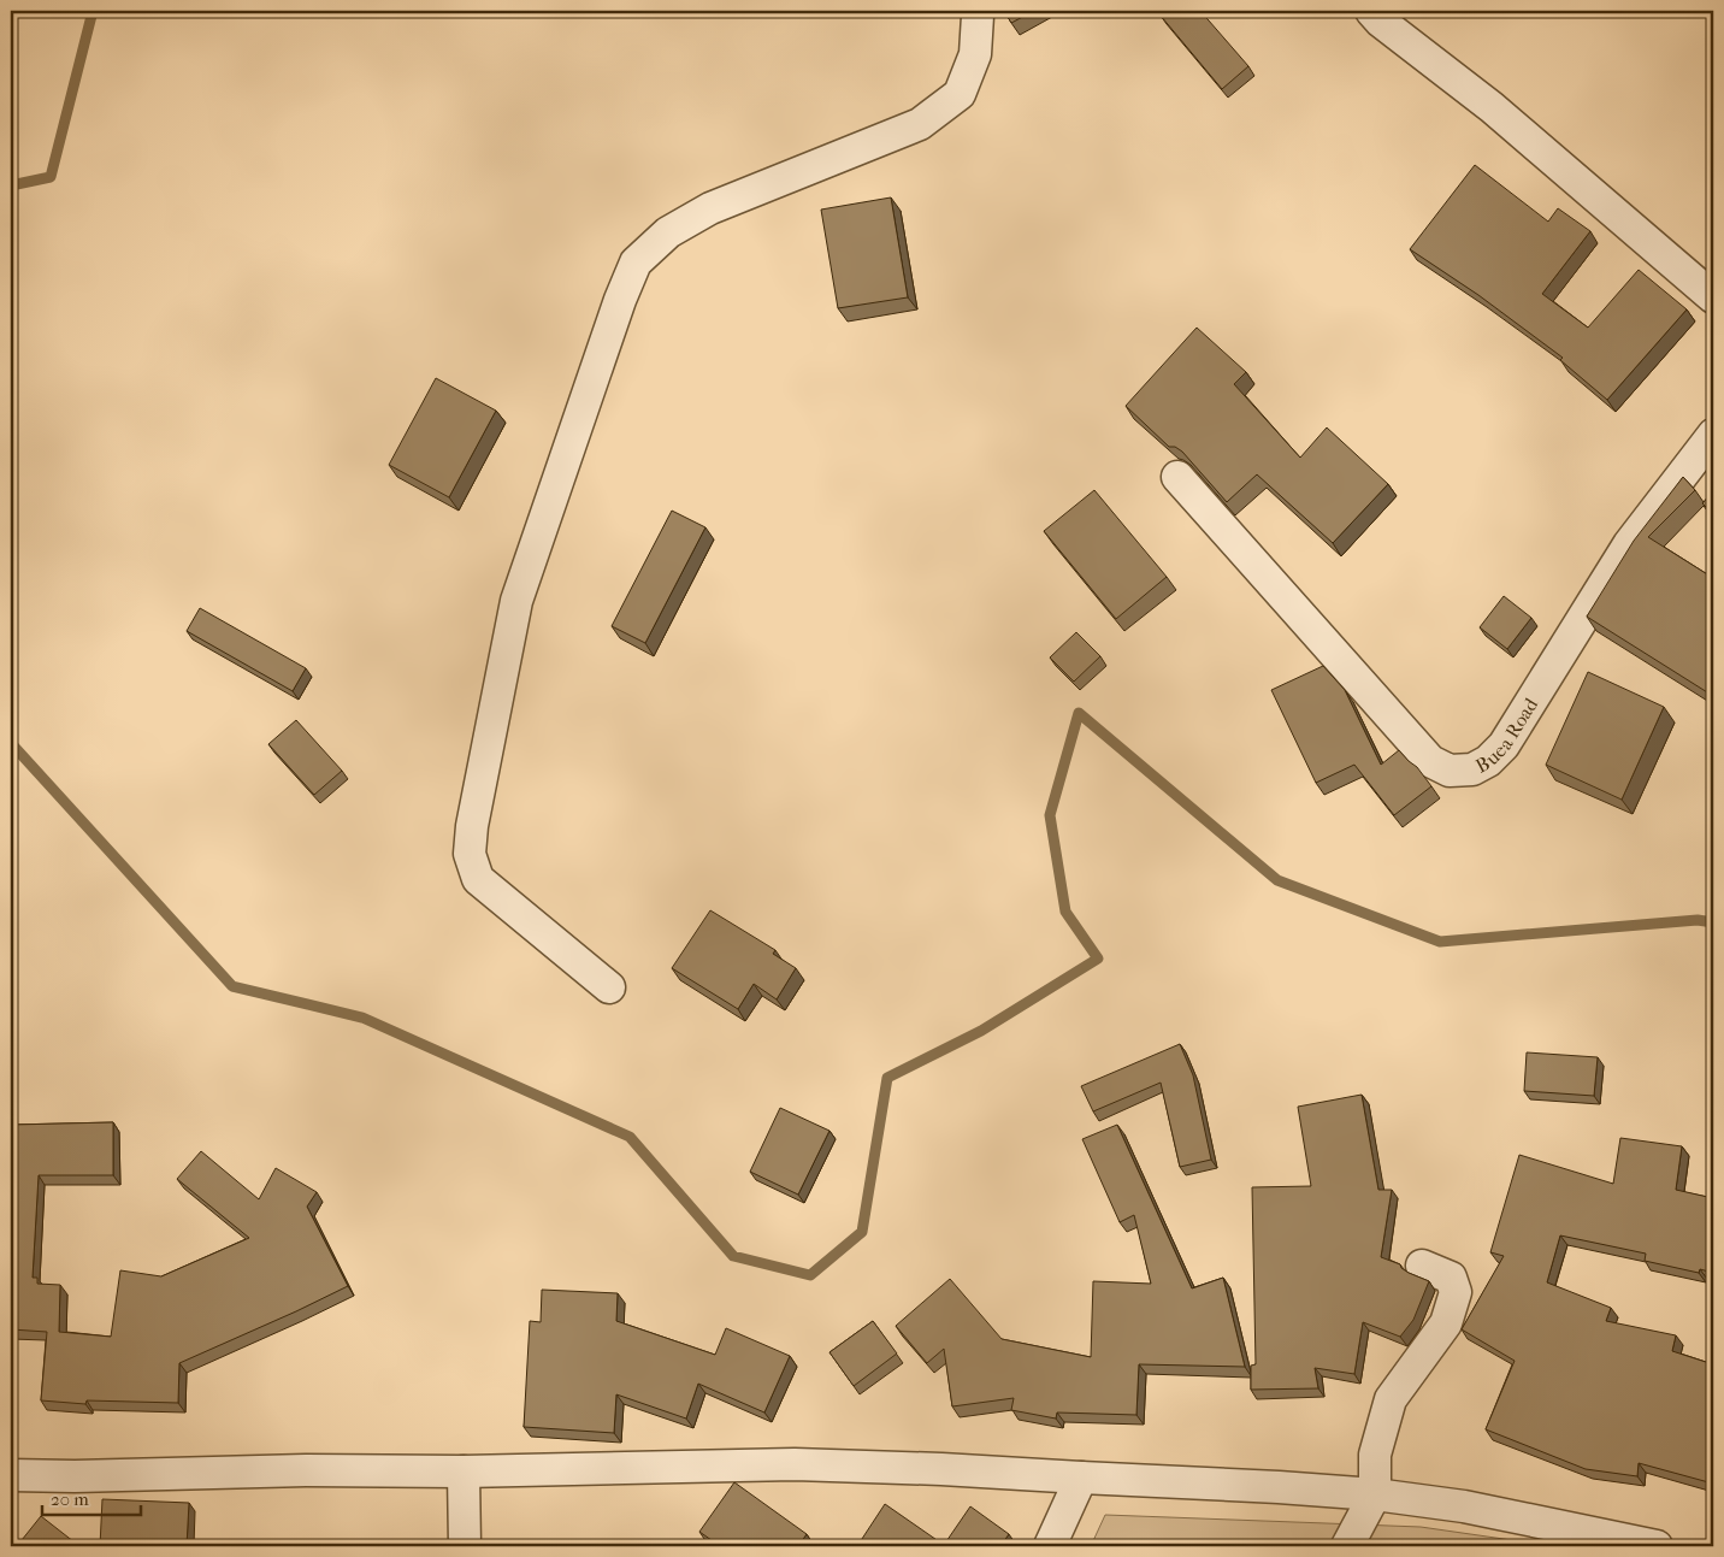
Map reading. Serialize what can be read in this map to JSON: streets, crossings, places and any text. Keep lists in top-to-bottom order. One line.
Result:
{"streets":{"street":["Buea Road"]},"scale_bar":"20 m"}
